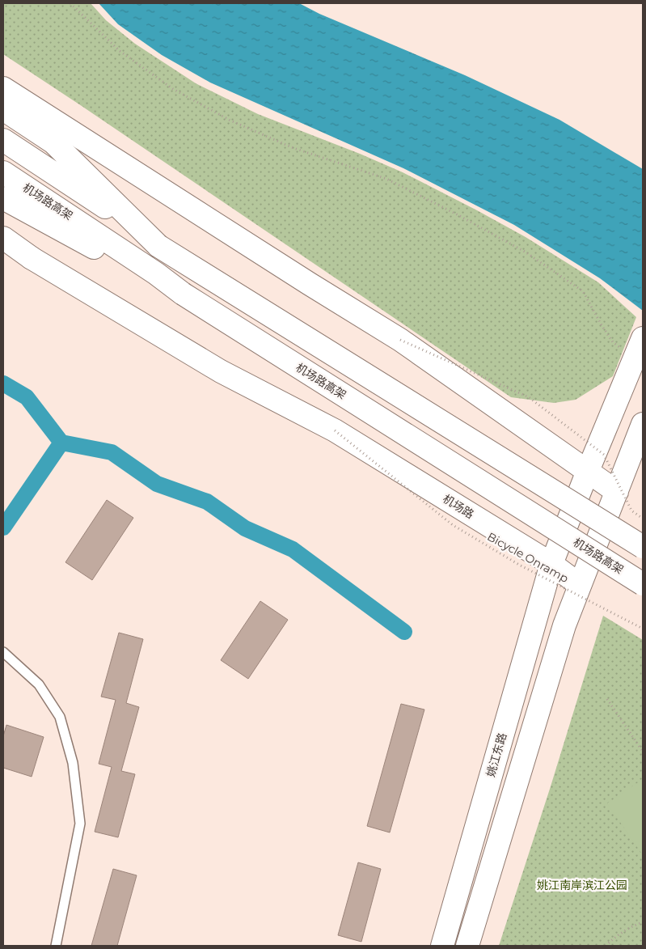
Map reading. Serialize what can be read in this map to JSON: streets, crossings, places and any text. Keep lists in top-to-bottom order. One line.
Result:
{"streets":{"main road":["机场路高架","机场路","姚江东路"],"path":["Bicycle Onramp"]},"crossings":[["机场路","Bicycle Onramp"],["机场路","姚江东路"]],"parks":["姚江南岸滨江公园"]}
